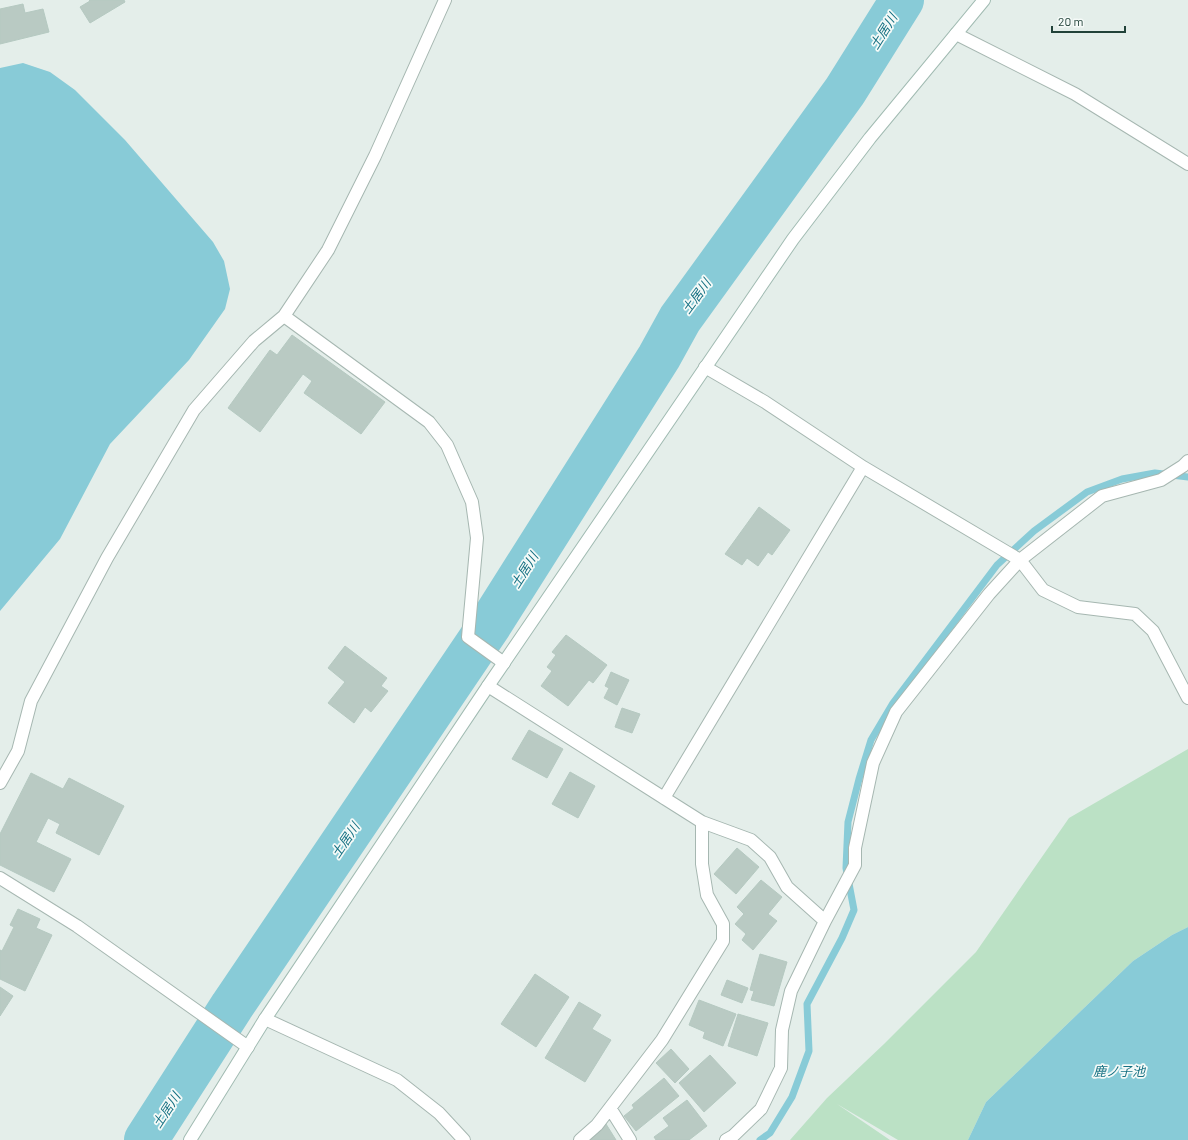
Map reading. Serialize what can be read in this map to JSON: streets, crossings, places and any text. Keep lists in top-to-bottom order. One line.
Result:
{"water":["土居川","鹿ノ子池"],"scale_bar":"20 m"}
